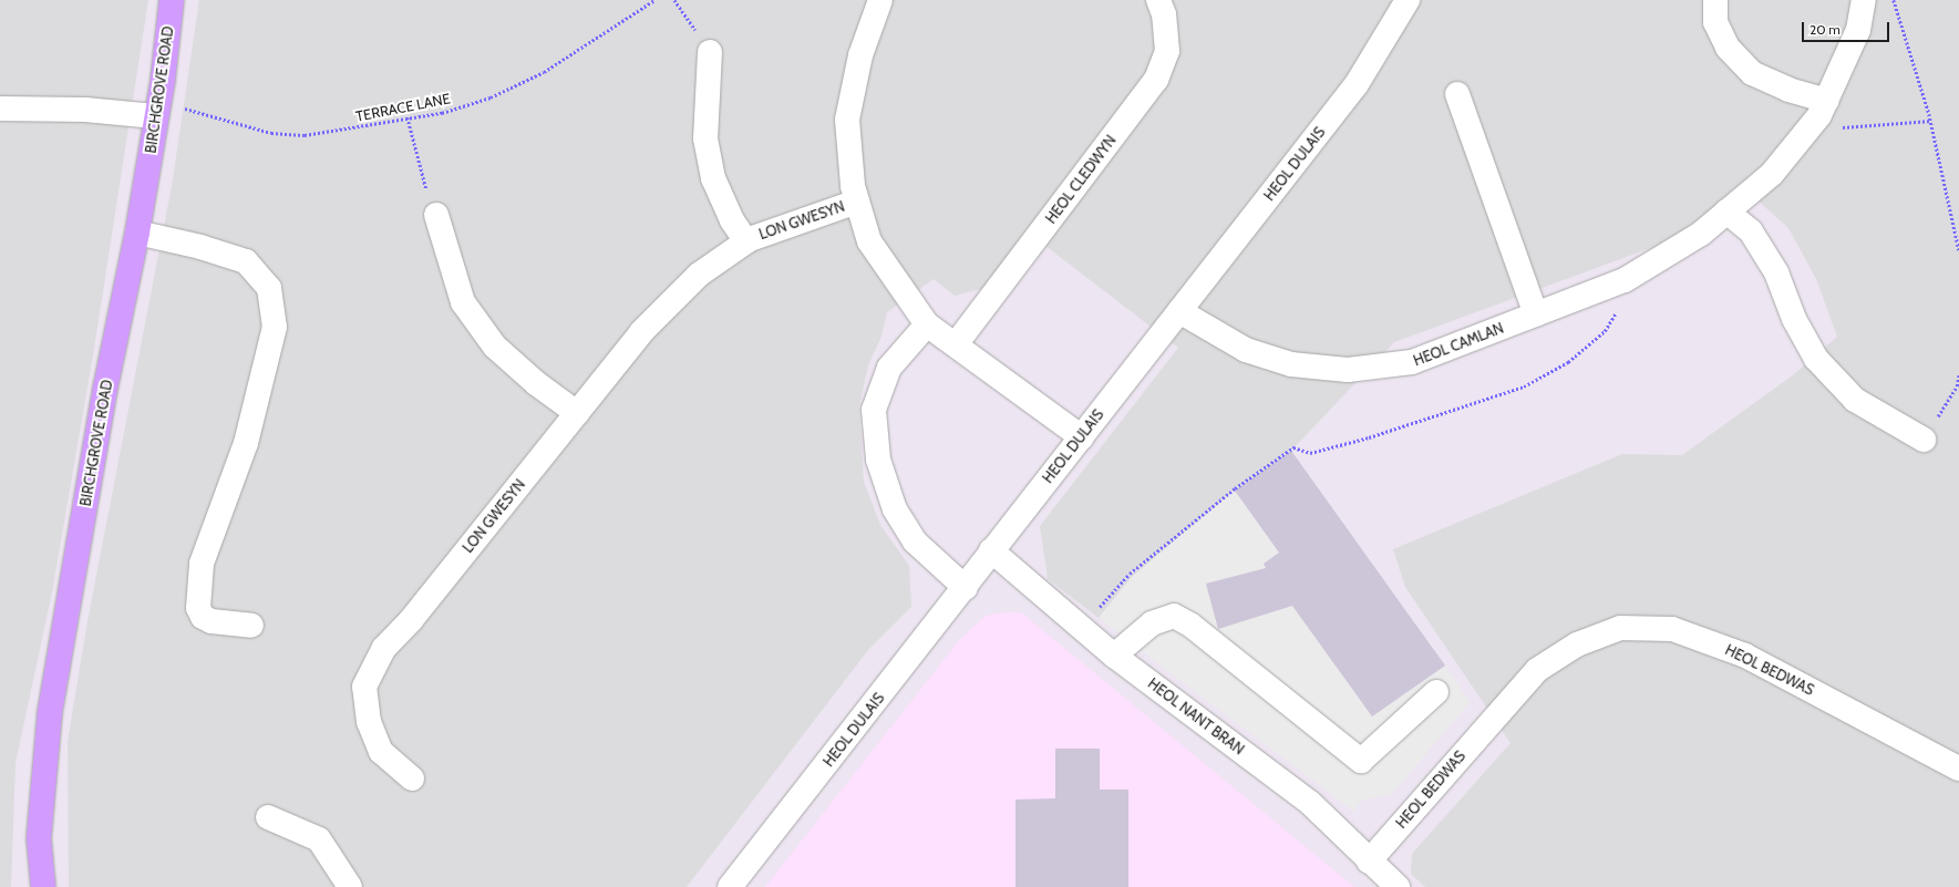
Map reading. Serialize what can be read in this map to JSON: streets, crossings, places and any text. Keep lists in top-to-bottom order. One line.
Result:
{"streets":{"main road":["BIRCHGROVE ROAD"],"street":["HEOL DULAIS","HEOL CLEDWYN","LON GWESYN","HEOL CAMLAN","HEOL BEDWAS","HEOL NANT BRAN"],"path":["TERRACE LANE"]},"crossings":[["BIRCHGROVE ROAD","TERRACE LANE"],["HEOL DULAIS","HEOL CAMLAN"],["HEOL DULAIS","HEOL NANT BRAN"],["HEOL BEDWAS","HEOL NANT BRAN"]],"scale_bar":"20 m"}
